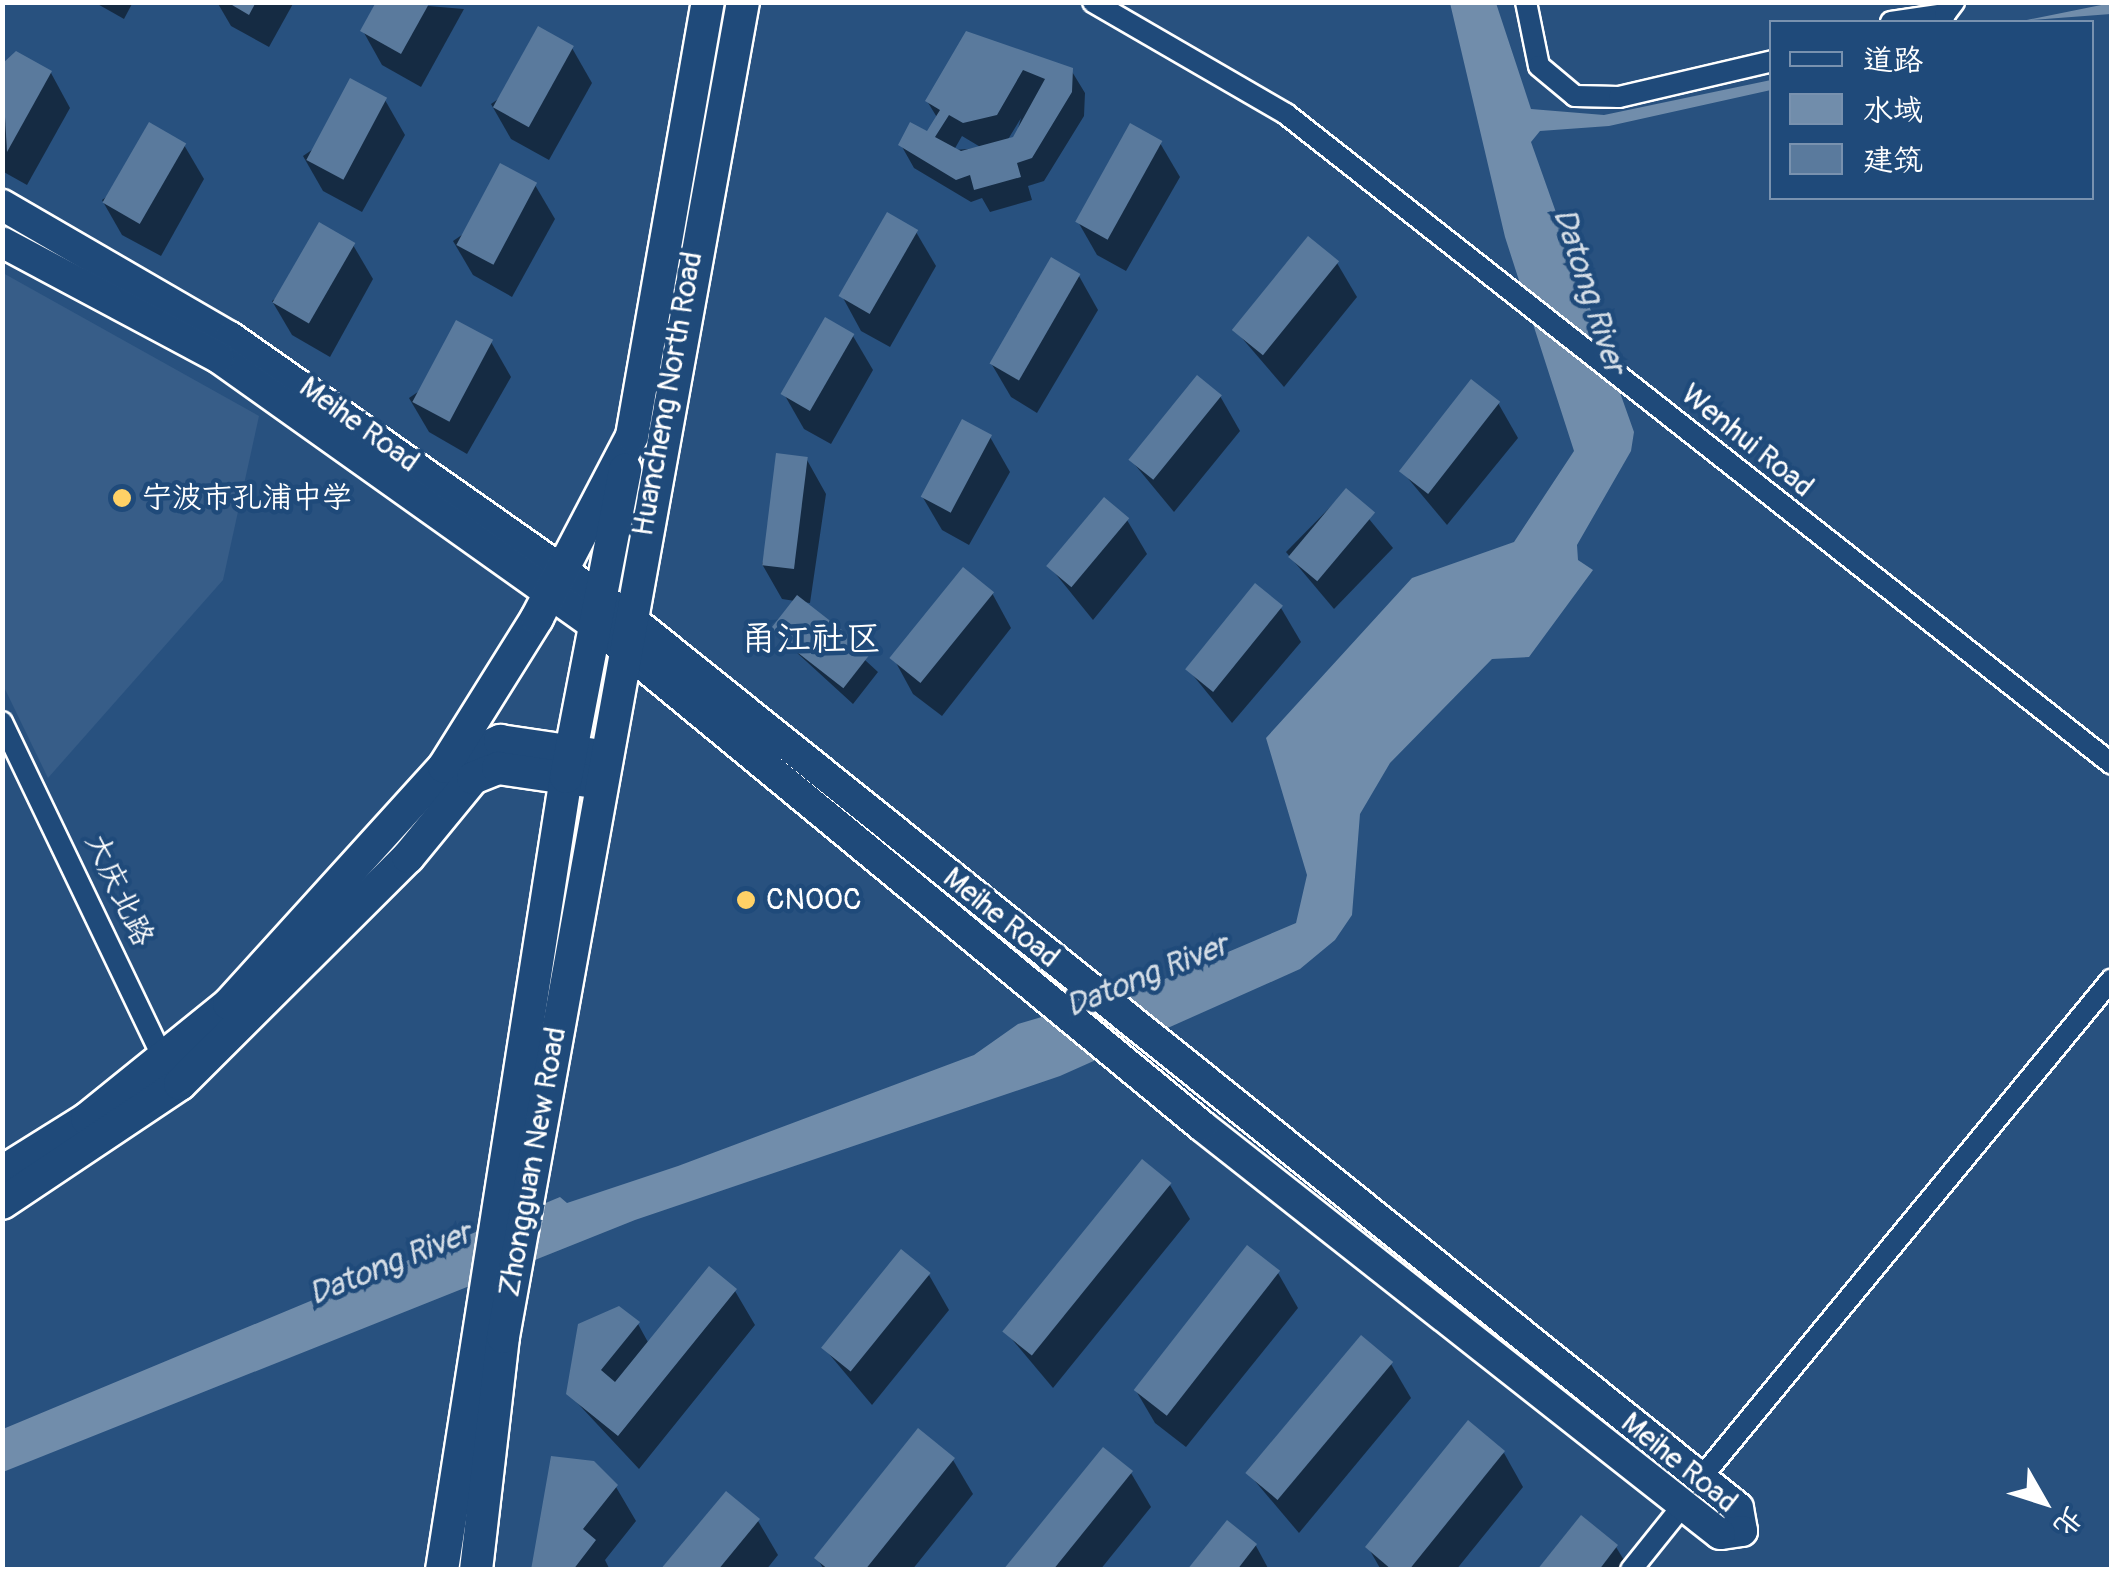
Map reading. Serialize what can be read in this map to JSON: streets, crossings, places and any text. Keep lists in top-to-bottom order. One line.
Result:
{"streets":{"main road":["Huancheng North Road","Zhongguan New Road"],"street":["Meihe Road","Wenhui Road","大庆北路"]},"crossings":[["Huancheng North Road","Meihe Road"],["Huancheng North Road","大庆北路"],["Huancheng North Road","Zhongguan New Road"]],"districts":["甬江社区"],"water":["Datong River"],"places":["宁波市孔浦中学","CNOOC"],"legend":["道路","水域","建筑"],"north":"bottom right"}
